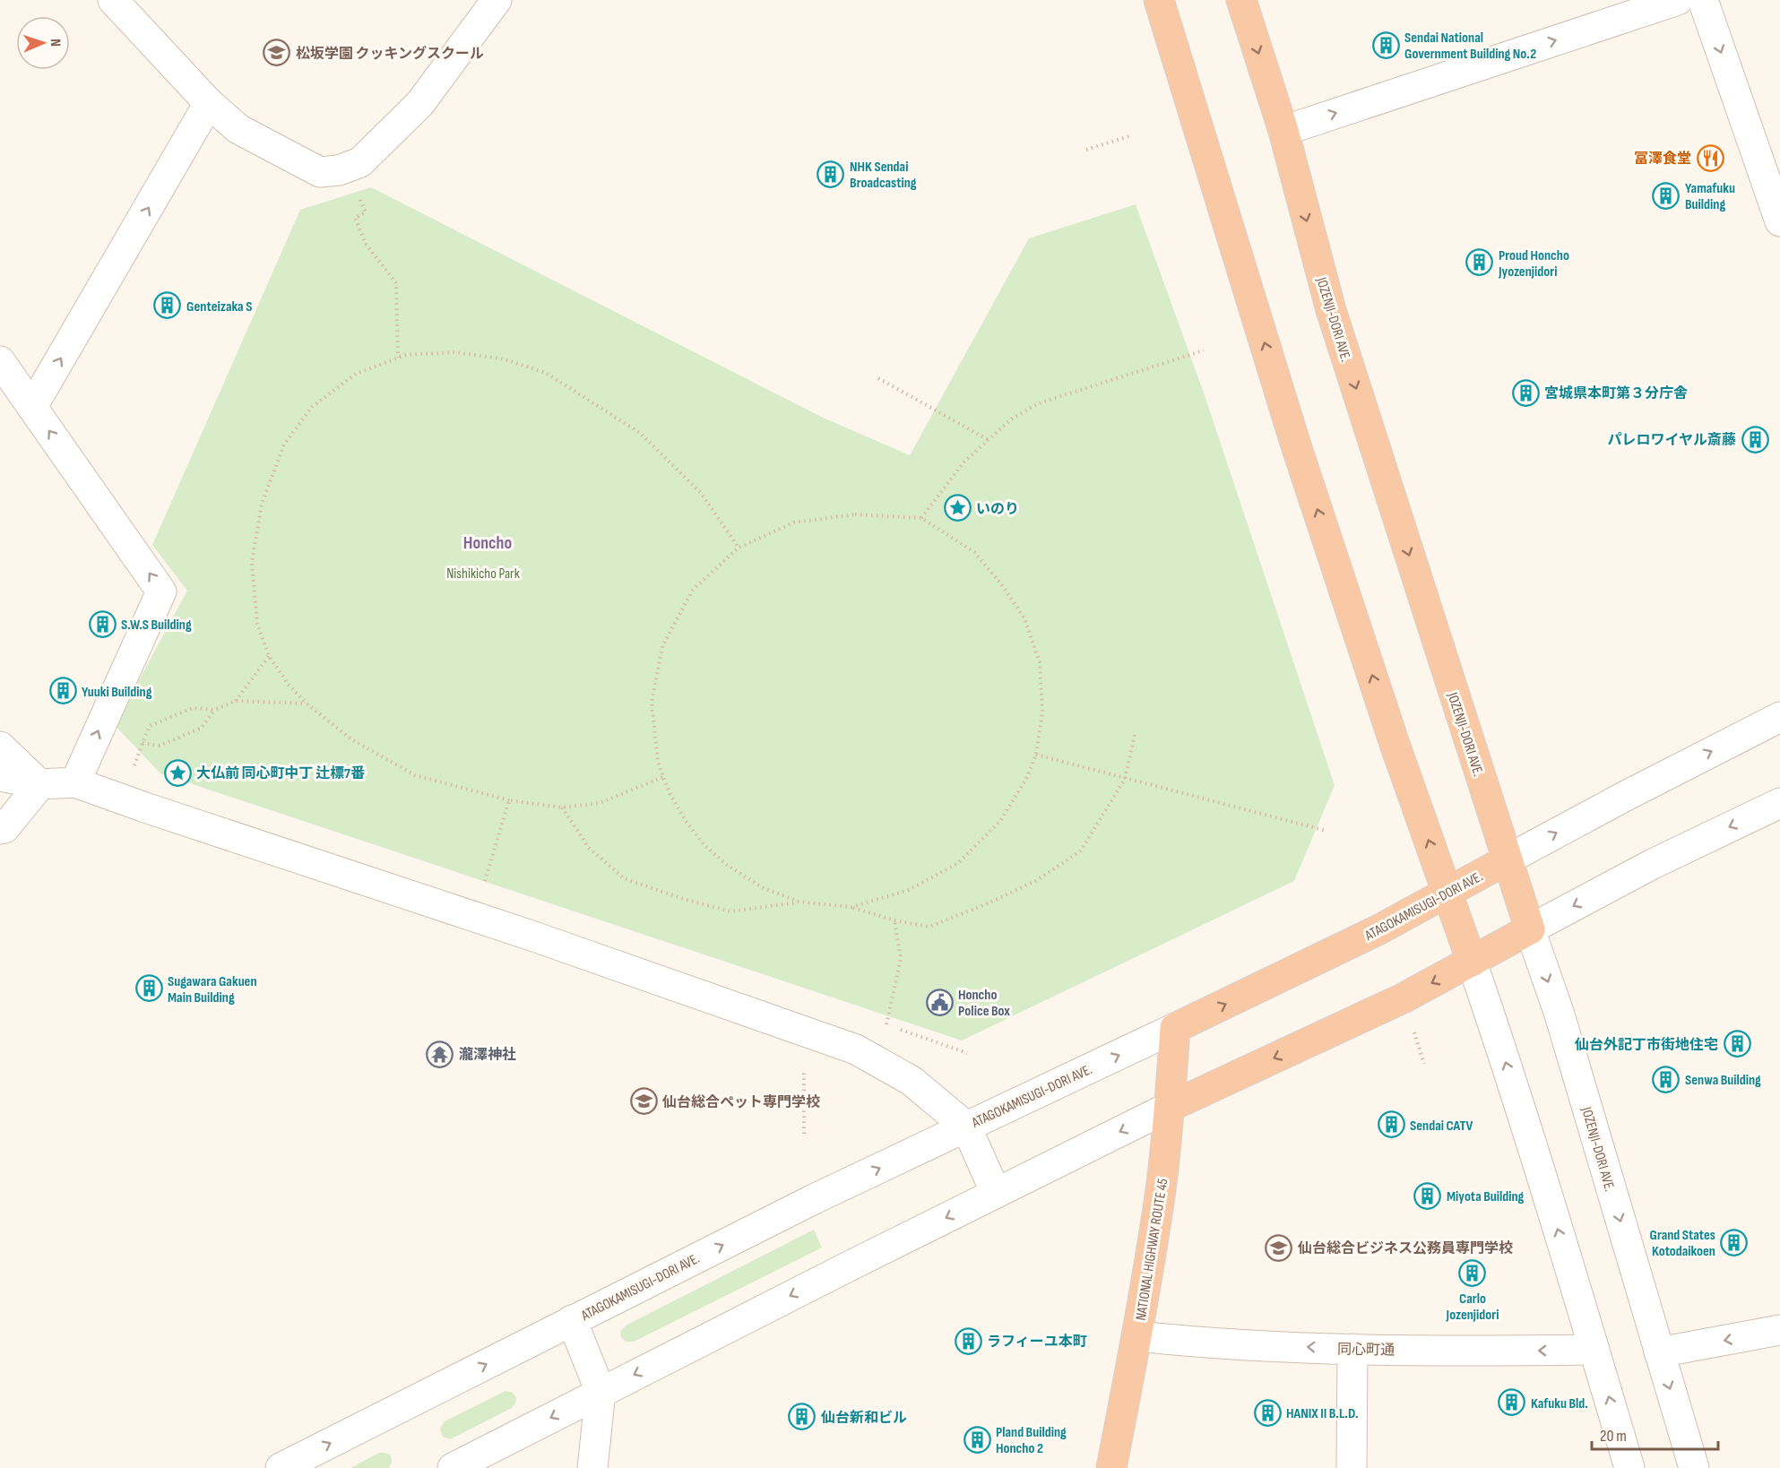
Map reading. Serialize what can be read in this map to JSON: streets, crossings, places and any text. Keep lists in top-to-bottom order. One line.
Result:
{"streets":{"highway":["JOZENJI-DORI AVE.","ATAGOKAMISUGI-DORI AVE.","NATIONAL HIGHWAY ROUTE 45"],"street":["同心町通"]},"crossings":[["JOZENJI-DORI AVE.","ATAGOKAMISUGI-DORI AVE."],["ATAGOKAMISUGI-DORI AVE.","NATIONAL HIGHWAY ROUTE 45"],["NATIONAL HIGHWAY ROUTE 45","同心町通"]],"one_way":["ATAGOKAMISUGI-DORI AVE.","同心町通"],"districts":["Honcho"],"parks":["Nishikicho Park"],"places":{"building":["Sendai National Government Building No.2","NHK Sendai Broadcasting","Yamafuku Building","Proud Honcho Jyozenjidori","Genteizaka S","宮城県本町第３分庁舎","パレロワイヤル斎藤","S.W.S Building","Yuuki Building","Sugawara Gakuen Main Building","仙台外記丁市街地住宅","Senwa Building","Sendai CATV","Miyota Building","Grand States Kotodaikoen","Carlo Jozenjidori","ラフィーユ本町","Kafuku Bld.","HANIX II B.L.D.","仙台新和ビル","Pland Building Honcho 2"],"school or university":["松坂学園 クッキングスクール","仙台総合ペット専門学校","仙台総合ビジネス公務員専門学校"],"restaurant":["冨澤食堂"],"place":["いのり","大仏前 同心町中丁 辻標7番"],"public building":["Honcho Police Box"],"temple":["瀧澤神社"]},"scale_bar":"20 m","north":"right"}
